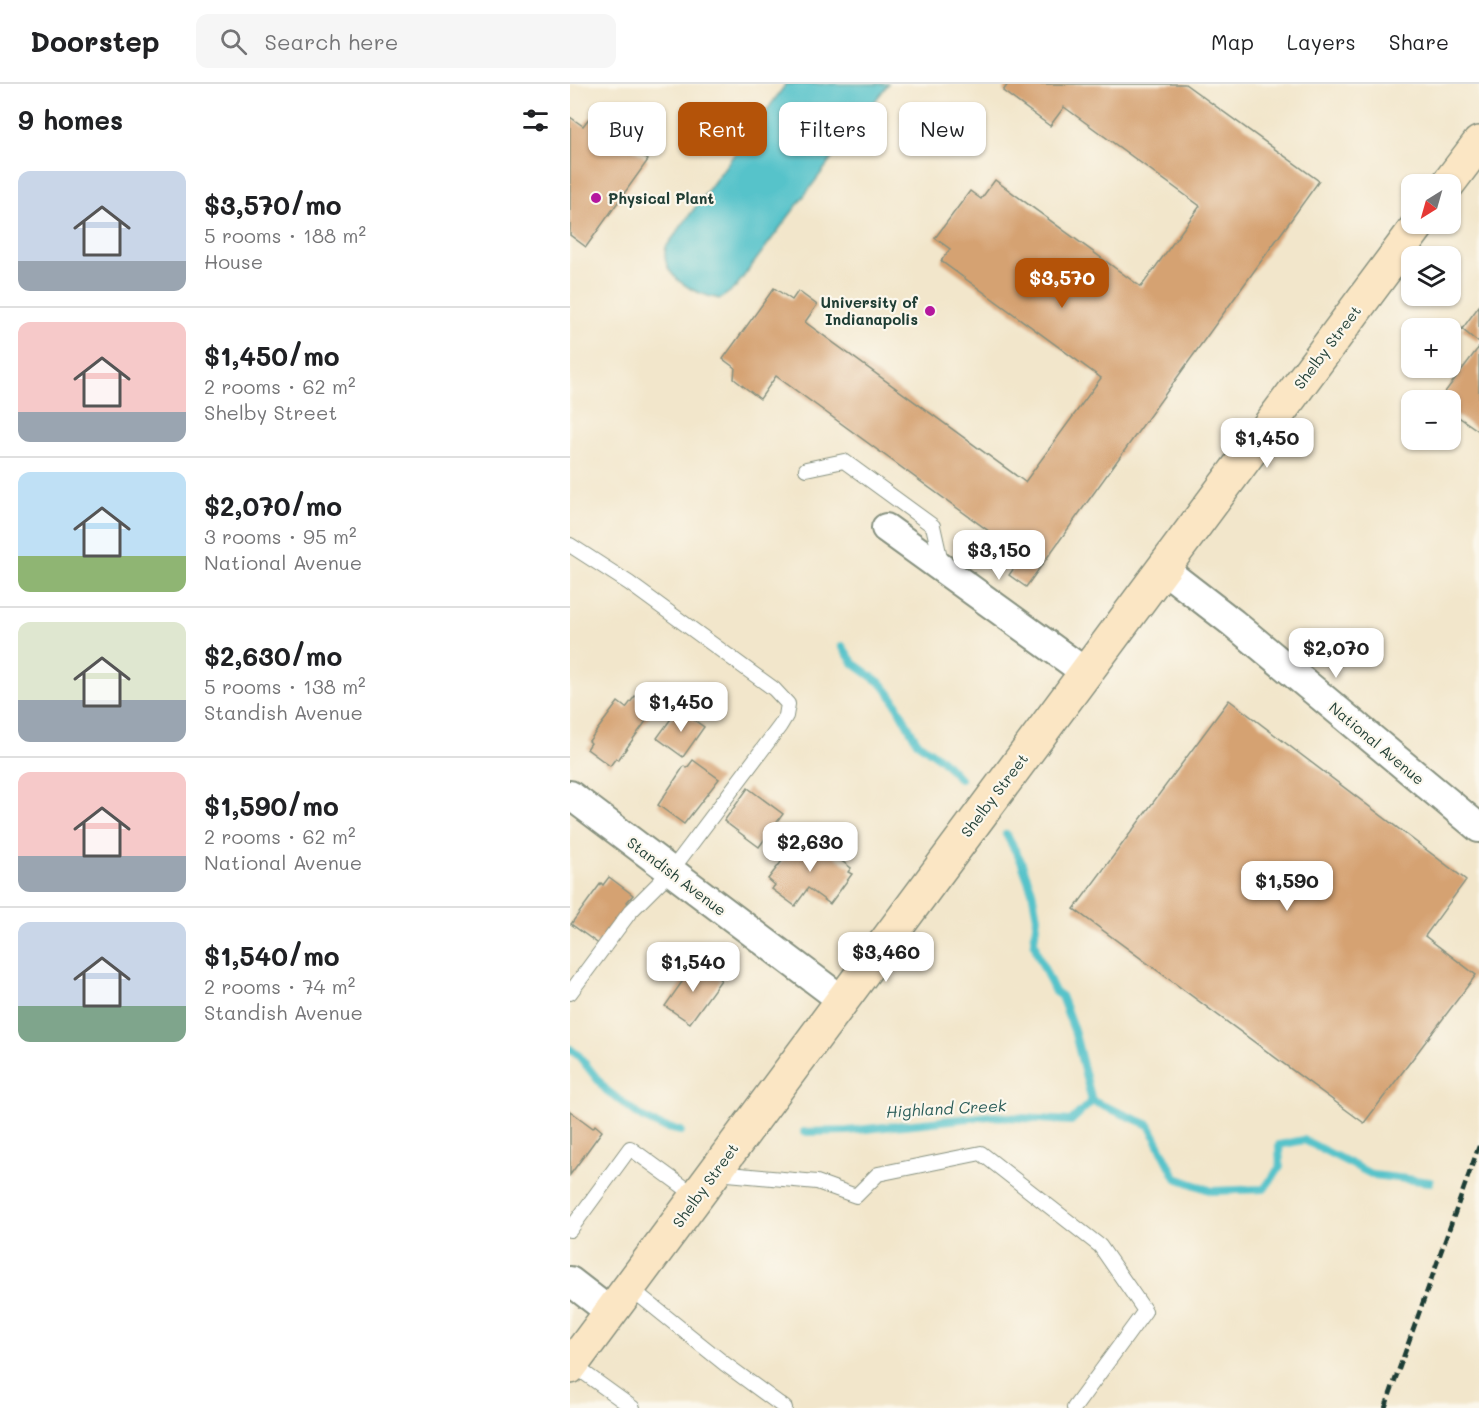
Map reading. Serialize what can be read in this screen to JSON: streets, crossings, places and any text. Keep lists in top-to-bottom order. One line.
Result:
{"streets":{"main road":["Shelby Street"],"street":["National Avenue","Standish Avenue"]},"crossings":[["Shelby Street","National Avenue"],["Shelby Street","Standish Avenue"]],"water":["Highland Creek"],"places":["Physical Plant","University of Indianapolis"],"north":"bottom left","page":{"header":"Doorstep","search":"Search here","nav":["Map","Layers","Share"],"heading":"9 homes","chip":["Buy","Rent","Filters","New"],"list":[{"name":"$3,570/mo","note":"5 rooms · 188 m² · House"},{"name":"$1,450/mo","note":"2 rooms · 62 m² · Shelby Street"},{"name":"$2,070/mo","note":"3 rooms · 95 m² · National Avenue"},{"name":"$2,630/mo","note":"5 rooms · 138 m² · Standish Avenue"},{"name":"$1,590/mo","note":"2 rooms · 62 m² · National Avenue"},{"name":"$1,540/mo","note":"2 rooms · 74 m² · Standish Avenue"}],"map_buttons":["+","−"],"price":["$3,570","$1,450","$3,150","$2,070","$1,450","$2,630","$1,590","$3,460","$1,540"]}}
